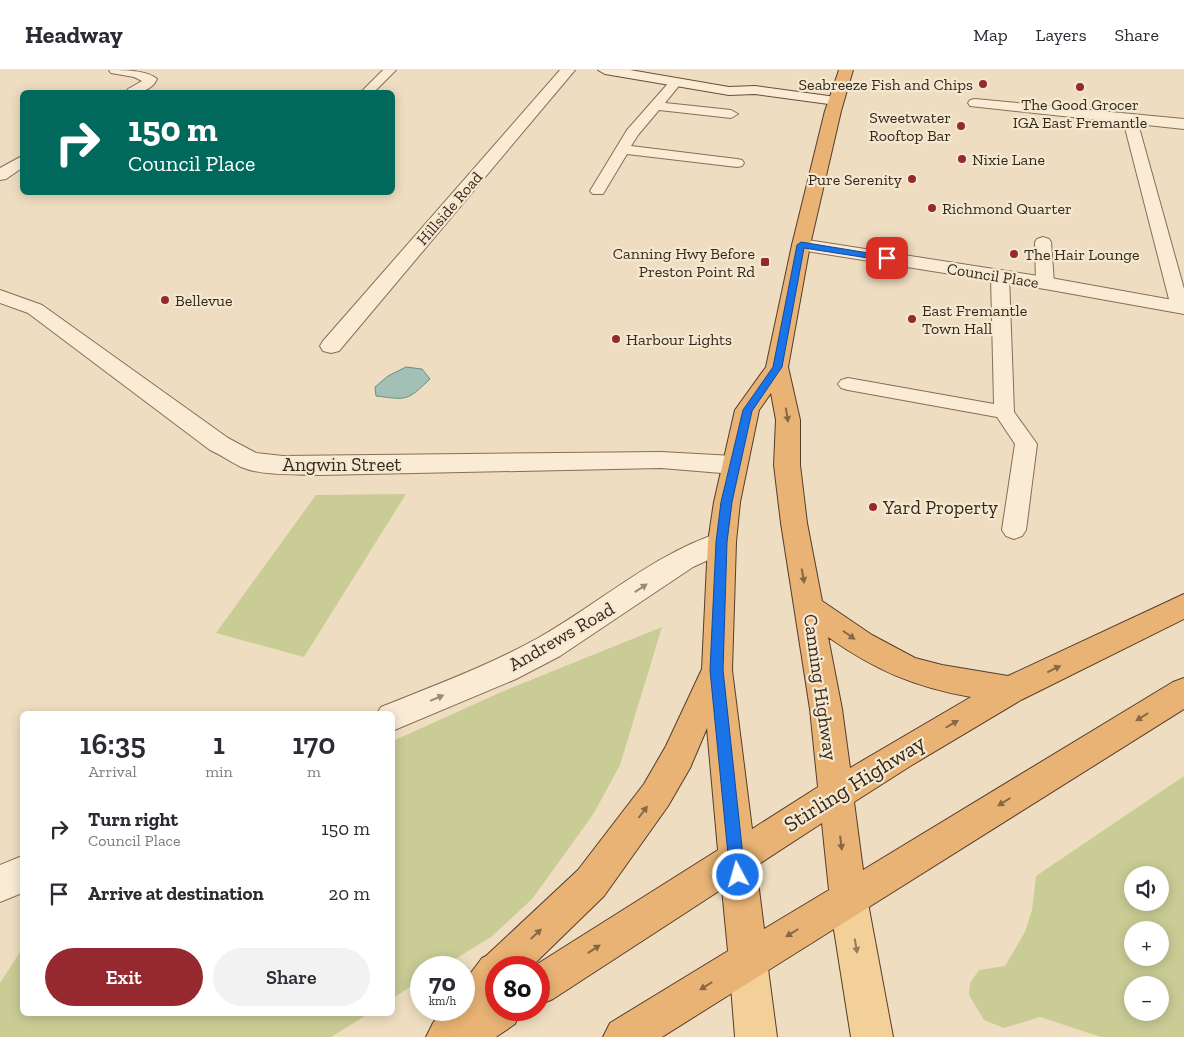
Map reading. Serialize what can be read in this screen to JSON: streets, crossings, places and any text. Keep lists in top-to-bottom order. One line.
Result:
{"streets":{"highway":["Canning Highway","Stirling Highway"],"street":["Hillside Road","Council Place","Angwin Street","Andrews Road"]},"crossings":[["Council Place","Canning Highway"],["Angwin Street","Canning Highway"],["Andrews Road","Canning Highway"],["Canning Highway","Stirling Highway"]],"one_way":["Andrews Road"],"places":{"other":["Seabreeze Fish and Chips","The Good Grocer IGA East Fremantle","Sweetwater Rooftop Bar","Nixie Lane","Pure Serenity","Richmond Quarter","The Hair Lounge","Bellevue","East Fremantle Town Hall","Harbour Lights","Yard Property"],"transit":["Canning Hwy Before Preston Point Rd"]},"page":{"header":"Headway","nav":["Map","Layers","Share"],"turn":["150 m","Council Place"],"eta":["16:35","Arrival","1","min","170","m"],"list":[{"name":"Turn right","note":"Council Place","value":"150 m"},{"name":"Arrive at destination","value":"20 m"}],"map_buttons":["+","−"],"buttons":["Exit","Share"],"speed":"70 km/h","limit":"80"}}
